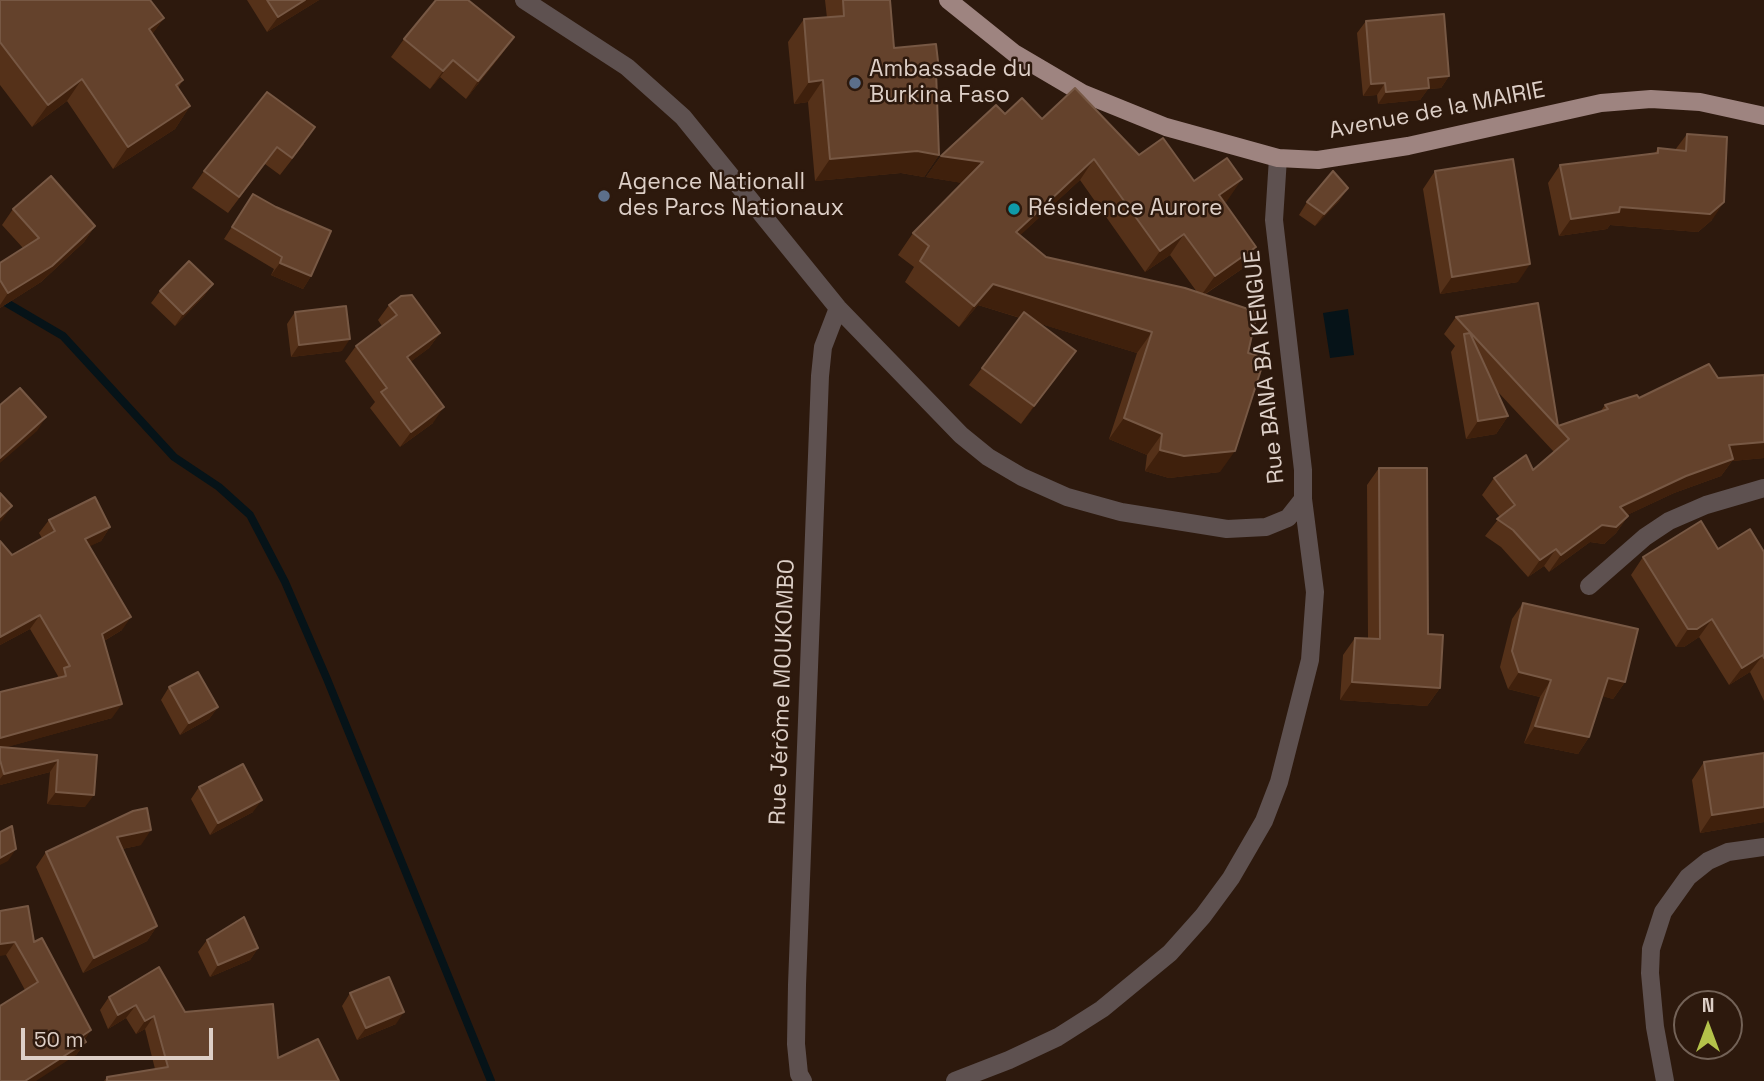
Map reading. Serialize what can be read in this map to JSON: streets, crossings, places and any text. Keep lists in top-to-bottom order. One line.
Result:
{"streets":{"main road":["Avenue de la MAIRIE"],"street":["Rue BANA BA KENGUE","Rue Jérôme MOUKOMBO"]},"crossings":[["Avenue de la MAIRIE","Rue BANA BA KENGUE"],["Rue BANA BA KENGUE","Rue Jérôme MOUKOMBO"]],"places":["Ambassade du Burkina Faso","Agence Nationall des Parcs Nationaux","Résidence Aurore"],"scale_bar":"50 m","north":"top"}
